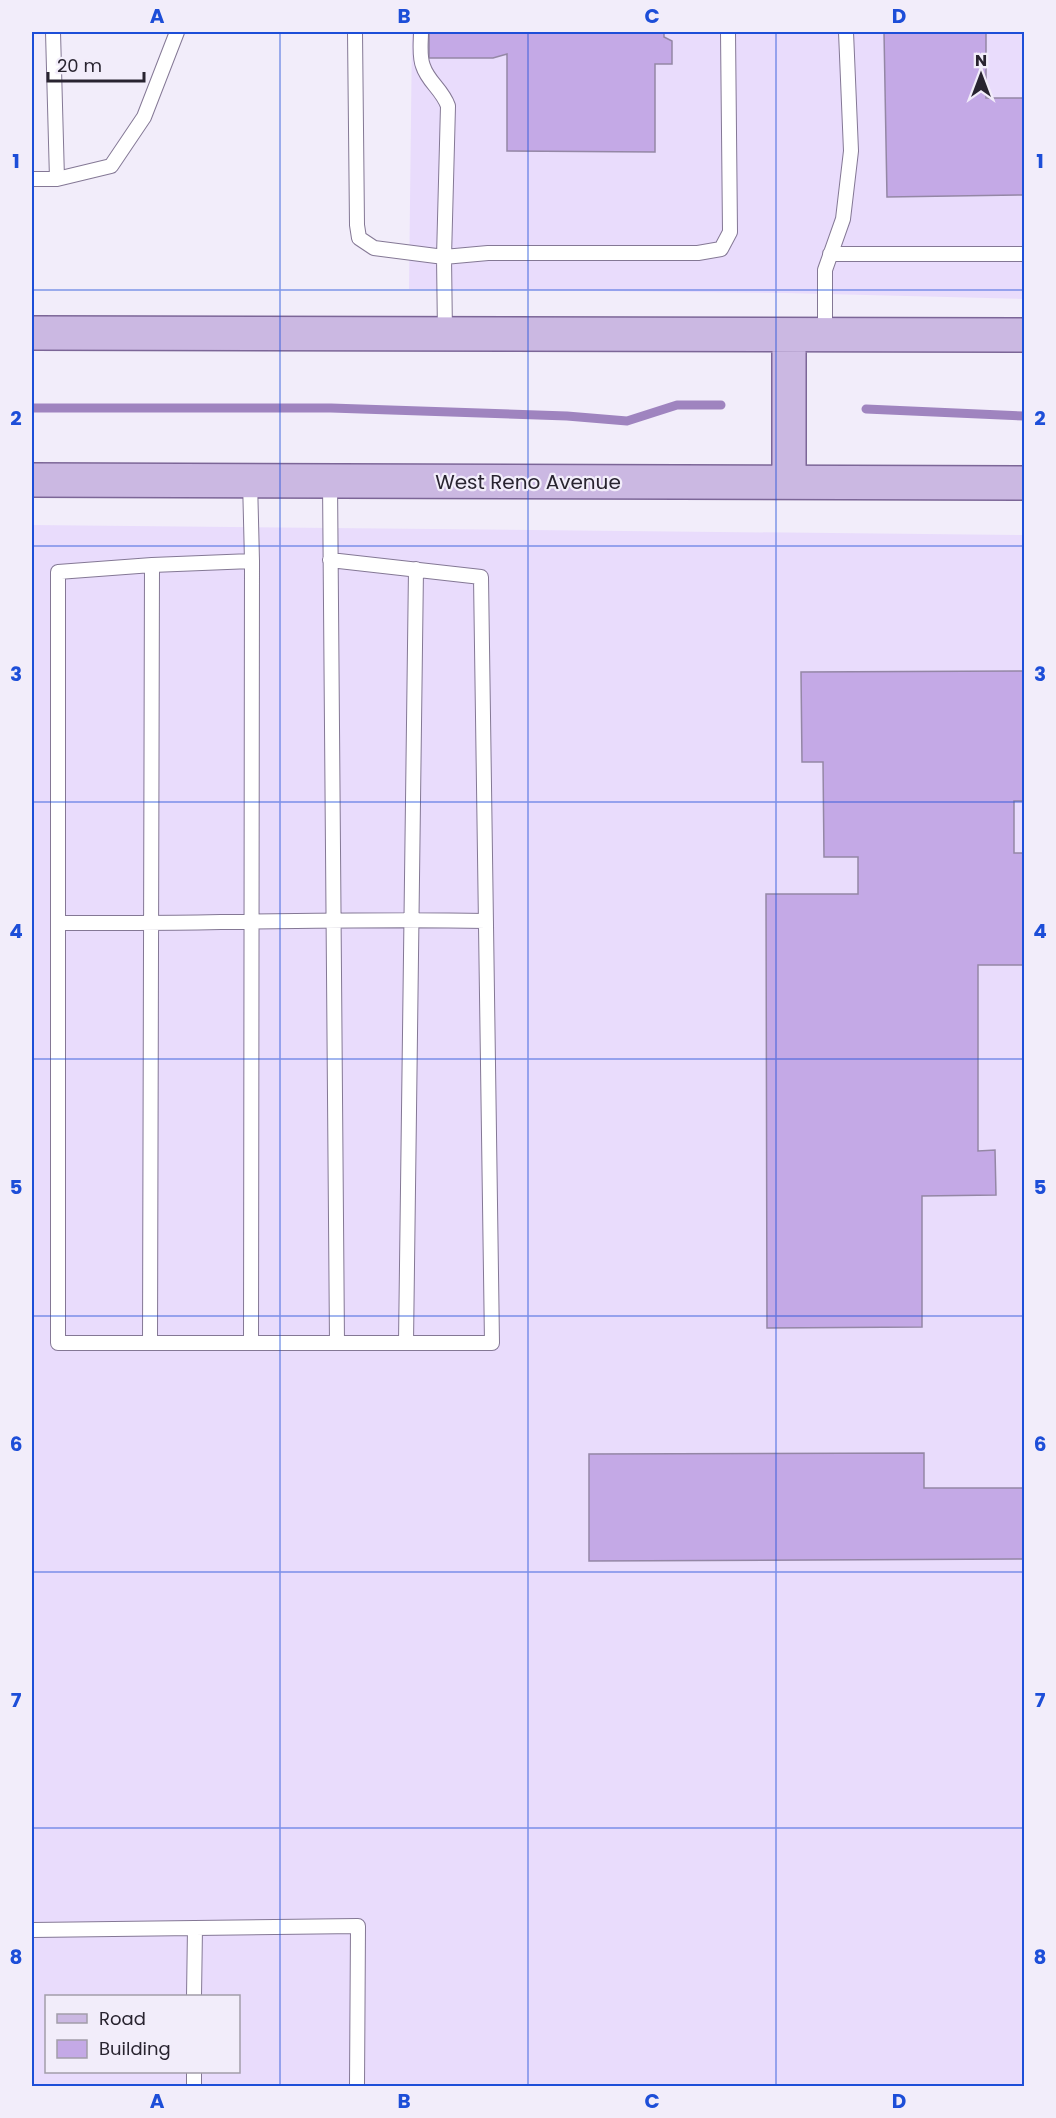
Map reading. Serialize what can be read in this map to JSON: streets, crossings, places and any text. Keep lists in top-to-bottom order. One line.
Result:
{"streets":{"main road":["West Reno Avenue"]},"legend":["Road","Building"],"scale_bar":"20 m","north":"top","grid":{"columns":["A","B","C","D"],"rows":["1","2","3","4","5","6","7","8"]}}
